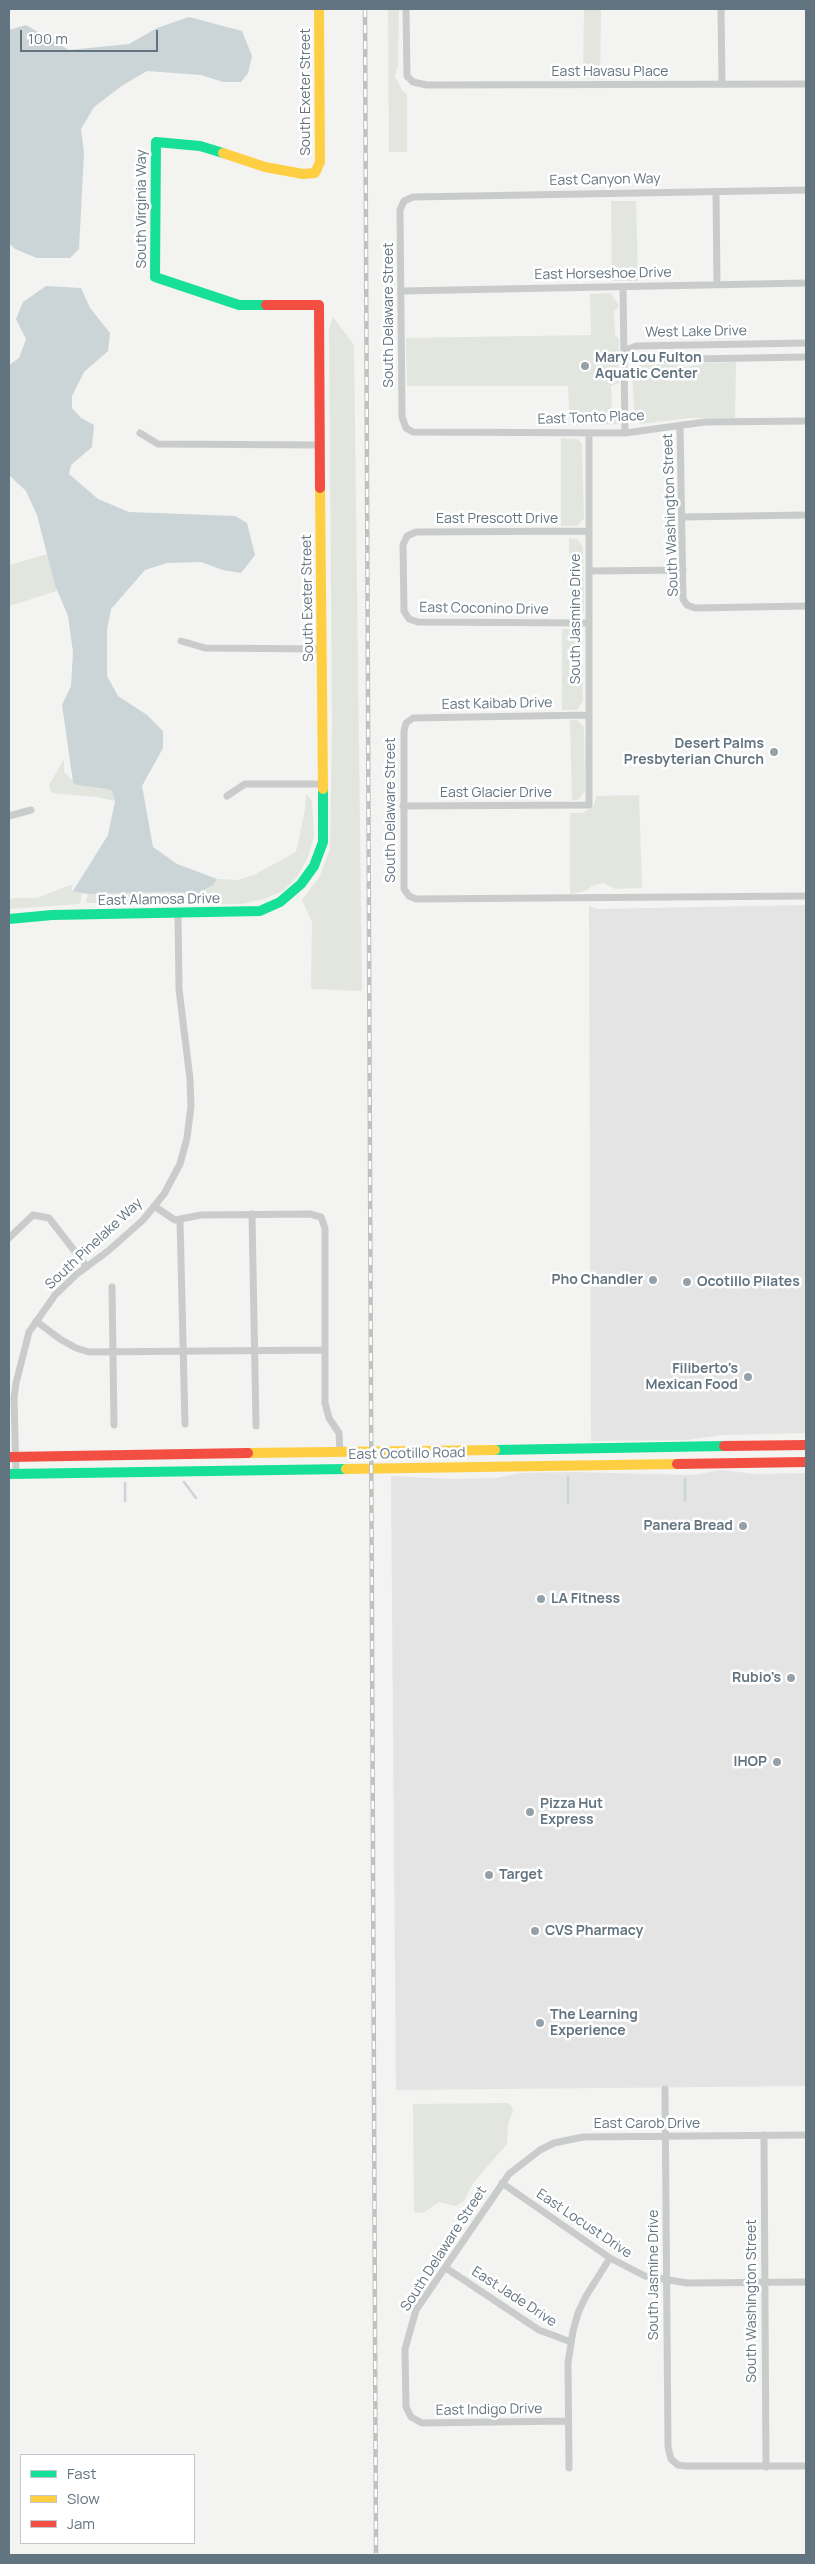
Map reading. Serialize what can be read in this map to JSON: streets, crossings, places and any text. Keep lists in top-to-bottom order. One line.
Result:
{"streets":{"main road":["South Exeter Street","South Virginia Way","East Alamosa Drive","East Ocotillo Road"],"street":["East Havasu Place","East Canyon Way","East Horseshoe Drive","South Delaware Street","West Lake Drive","East Tonto Place","South Washington Street","East Prescott Drive","East Coconino Drive","South Jasmine Drive","East Kaibab Drive","East Glacier Drive","South Pinelake Way","East Carob Drive","East Locust Drive","East Jade Drive","East Indigo Drive"]},"crossings":[["South Exeter Street","South Virginia Way"],["South Exeter Street","East Alamosa Drive"],["East Canyon Way","South Delaware Street"],["East Horseshoe Drive","South Delaware Street"],["South Delaware Street","East Tonto Place"],["South Delaware Street","East Kaibab Drive"],["South Delaware Street","East Glacier Drive"],["South Delaware Street","East Carob Drive"],["South Delaware Street","East Locust Drive"],["South Delaware Street","East Jade Drive"],["South Delaware Street","East Indigo Drive"],["East Tonto Place","South Washington Street"],["East Tonto Place","South Jasmine Drive"],["South Washington Street","South Jasmine Drive"],["South Washington Street","East Carob Drive"],["South Washington Street","East Locust Drive"],["East Prescott Drive","East Coconino Drive"],["East Prescott Drive","South Jasmine Drive"],["East Coconino Drive","South Jasmine Drive"],["South Jasmine Drive","East Kaibab Drive"],["South Jasmine Drive","East Glacier Drive"],["South Jasmine Drive","East Carob Drive"],["South Jasmine Drive","East Locust Drive"],["East Alamosa Drive","South Pinelake Way"],["South Pinelake Way","East Ocotillo Road"],["East Carob Drive","East Locust Drive"]],"places":["Mary Lou Fulton Aquatic Center","Desert Palms Presbyterian Church","Pho Chandler","Ocotillo Pilates","Filiberto's Mexican Food","Panera Bread","LA Fitness","Rubio's","IHOP","Pizza Hut Express","Target","CVS Pharmacy","The Learning Experience"],"legend":["Fast","Slow","Jam"],"scale_bar":"100 m"}
